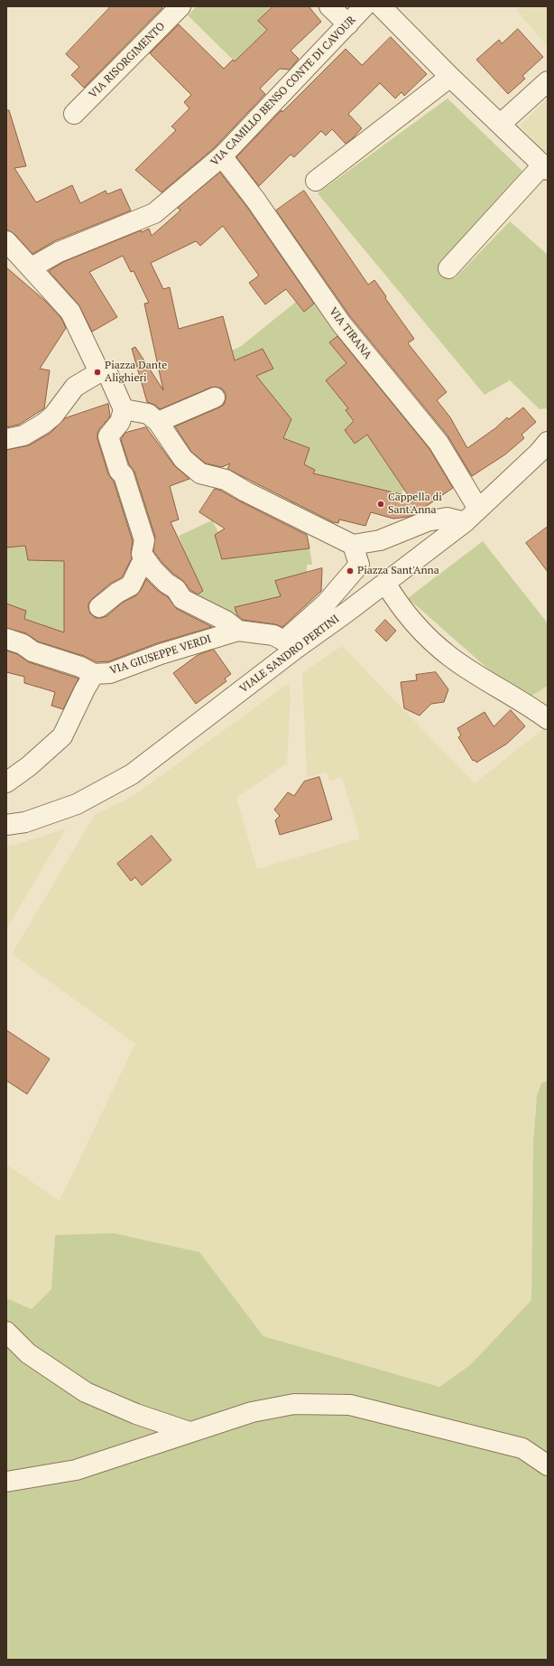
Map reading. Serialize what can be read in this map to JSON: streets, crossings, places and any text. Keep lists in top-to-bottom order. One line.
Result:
{"streets":{"street":["VIA RISORGIMENTO","VIA CAMILLO BENSO CONTE DI CAVOUR","VIA TIRANA","VIALE SANDRO PERTINI","VIA GIUSEPPE VERDI"]},"crossings":[["VIA CAMILLO BENSO CONTE DI CAVOUR","VIA TIRANA"],["VIA TIRANA","VIALE SANDRO PERTINI"],["VIALE SANDRO PERTINI","VIA GIUSEPPE VERDI"]],"places":["Piazza Dante Alighieri","Cappella di Sant'Anna","Piazza Sant'Anna"]}
